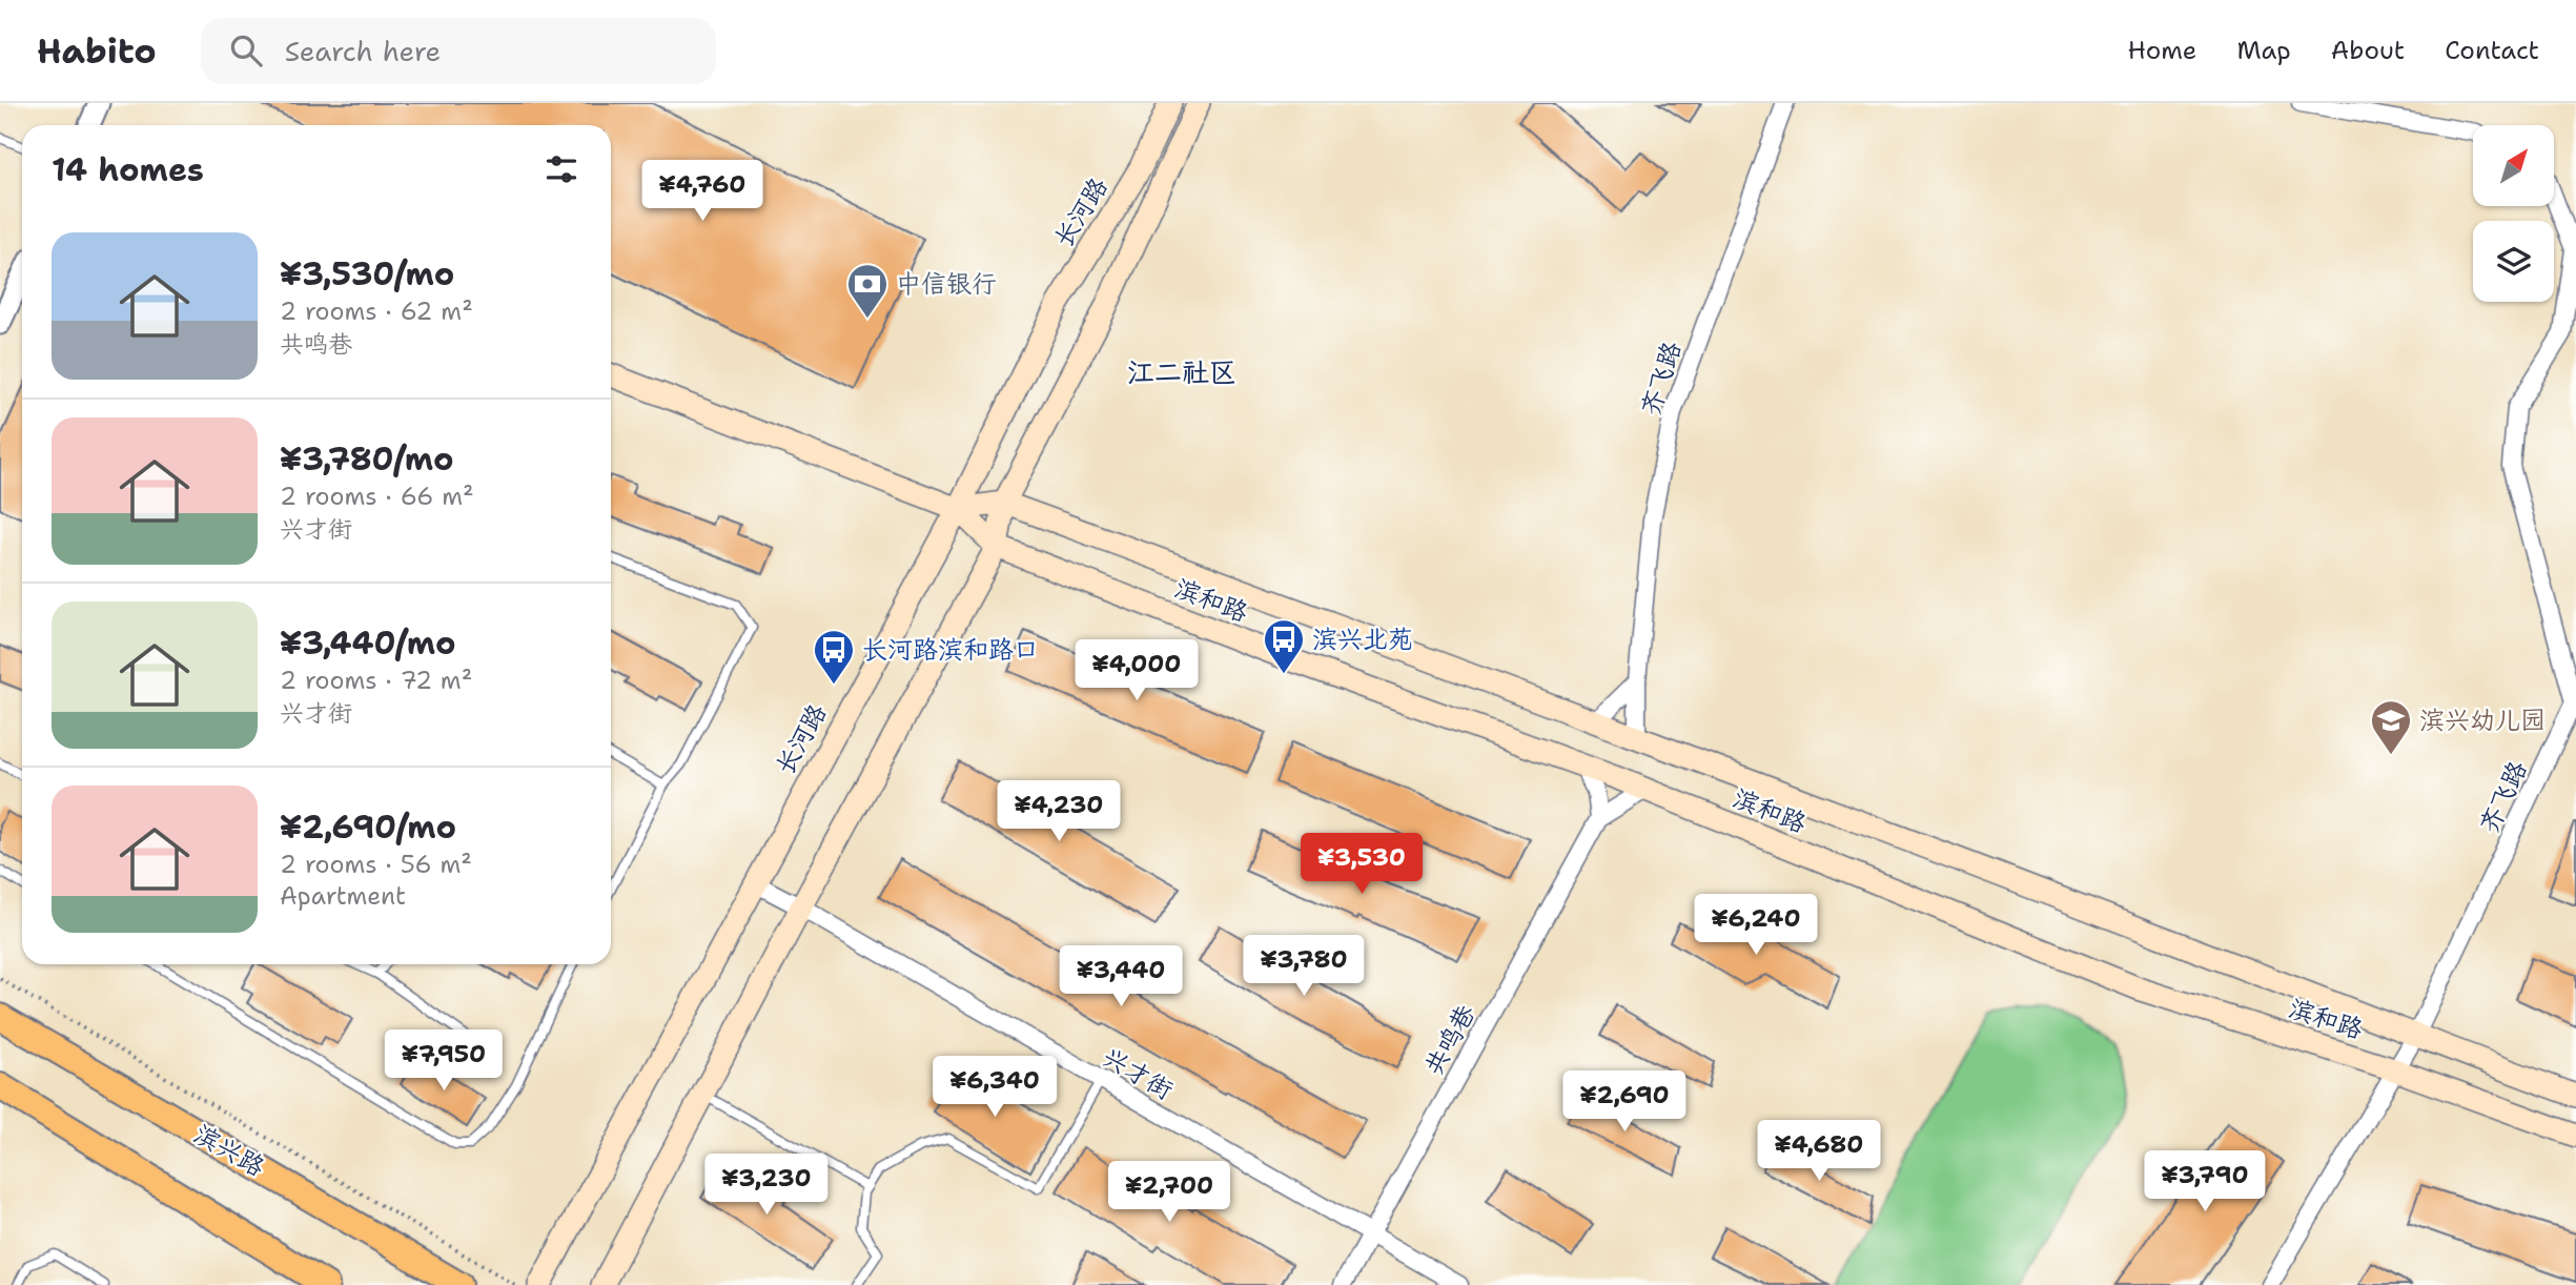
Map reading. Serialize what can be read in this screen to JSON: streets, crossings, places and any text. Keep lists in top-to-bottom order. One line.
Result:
{"streets":{"main road":["长河路","滨和路","滨兴路"],"street":["齐飞路","共鸣巷","兴才街"]},"crossings":[["长河路","滨和路"],["长河路","兴才街"],["齐飞路","滨和路"],["滨和路","共鸣巷"],["共鸣巷","兴才街"]],"districts":["江二社区"],"places":{"bank":["中信银行"],"bus stop":["滨兴北苑","长河路滨和路口"],"school or university":["滨兴幼儿园"]},"north":"top right","page":{"header":"Habito","search":"Search here","nav":["Home","Map","About","Contact"],"heading":"14 homes","price":["¥4,760","¥4,000","¥4,230","¥3,530","¥6,240","¥3,780","¥3,440","¥7,950","¥6,340","¥2,690","¥4,680","¥3,790","¥3,230","¥2,700"],"list":[{"name":"¥3,530/mo","note":"2 rooms · 62 m² · 共鸣巷"},{"name":"¥3,780/mo","note":"2 rooms · 66 m² · 兴才街"},{"name":"¥3,440/mo","note":"2 rooms · 72 m² · 兴才街"},{"name":"¥2,690/mo","note":"2 rooms · 56 m² · Apartment"}]}}
